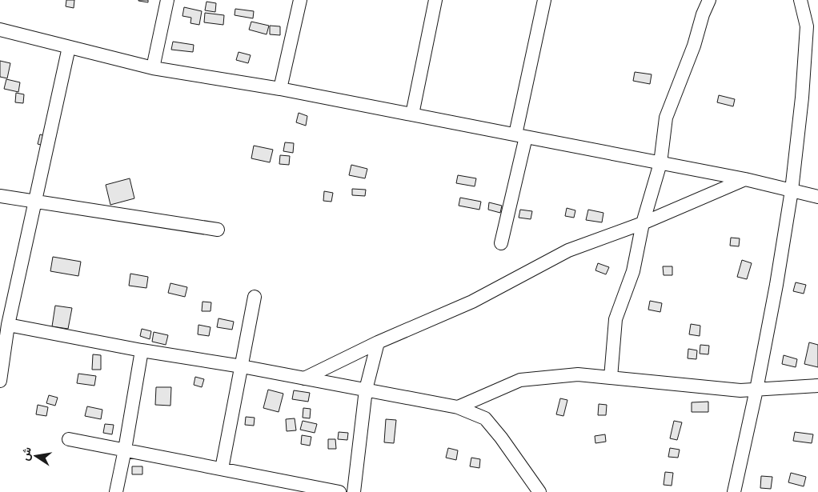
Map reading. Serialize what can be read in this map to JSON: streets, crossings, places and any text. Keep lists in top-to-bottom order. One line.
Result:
{"north":"left"}
